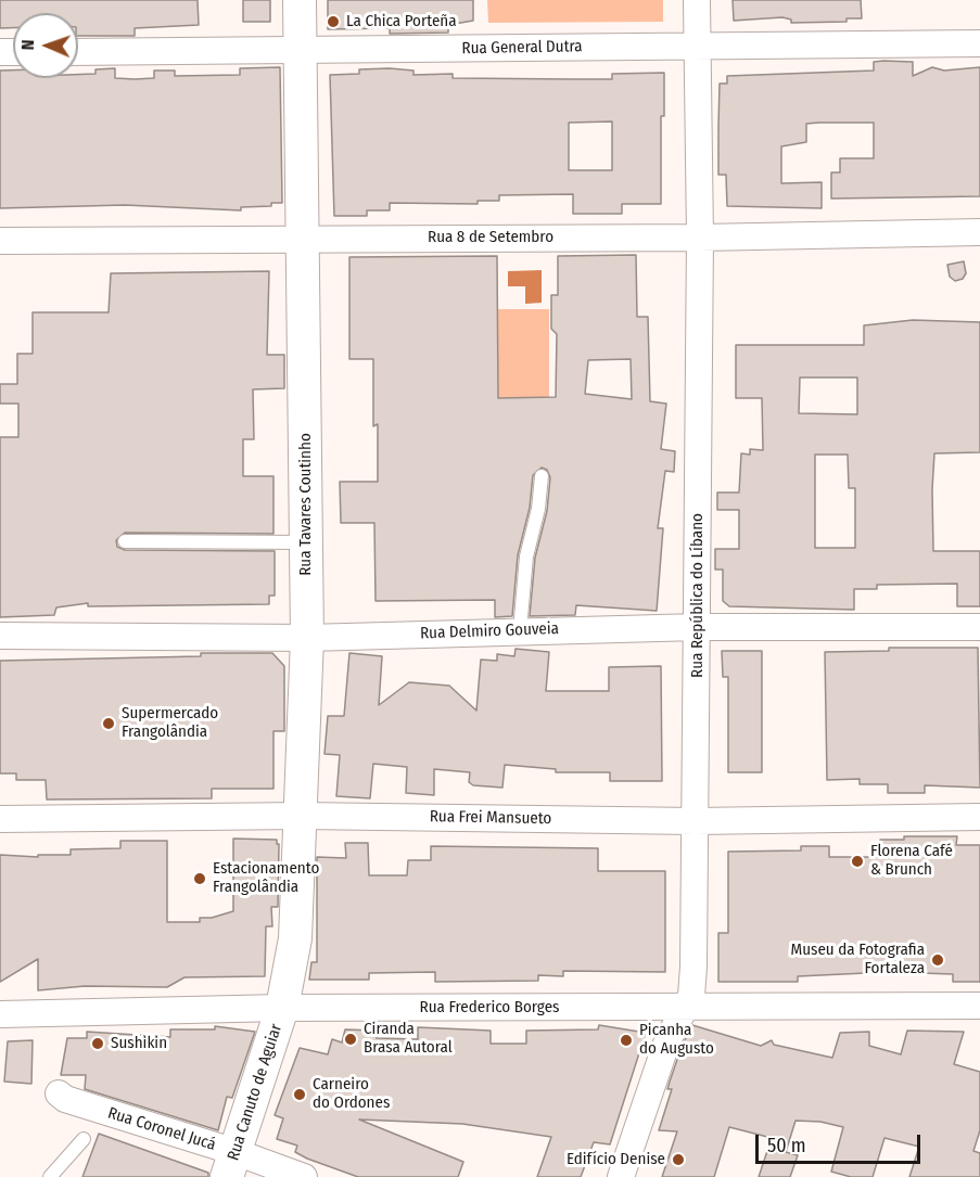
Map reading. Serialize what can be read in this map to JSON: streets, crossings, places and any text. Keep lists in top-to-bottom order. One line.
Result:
{"streets":{"street":["Rua General Dutra","Rua 8 de Setembro","Rua Tavares Coutinho","Rua República do Líbano","Rua Delmiro Gouveia","Rua Frei Mansueto","Rua Frederico Borges","Rua Canuto de Aguiar","Rua Coronel Jucá"]},"crossings":[["Rua General Dutra","Rua Tavares Coutinho"],["Rua General Dutra","Rua República do Líbano"],["Rua 8 de Setembro","Rua Tavares Coutinho"],["Rua 8 de Setembro","Rua República do Líbano"],["Rua Tavares Coutinho","Rua Delmiro Gouveia"],["Rua Tavares Coutinho","Rua Frei Mansueto"],["Rua Tavares Coutinho","Rua Frederico Borges"],["Rua Tavares Coutinho","Rua Canuto de Aguiar"],["Rua República do Líbano","Rua Delmiro Gouveia"],["Rua República do Líbano","Rua Frei Mansueto"],["Rua República do Líbano","Rua Frederico Borges"],["Rua Frederico Borges","Rua Canuto de Aguiar"],["Rua Canuto de Aguiar","Rua Coronel Jucá"]],"places":["La Chica Porteña","Supermercado Frangolândia","Florena Café & Brunch","Estacionamento Frangolândia","Museu da Fotografia Fortaleza","Ciranda Brasa Autoral","Picanha do Augusto","Sushikin","Carneiro do Ordones","Edifício Denise"],"scale_bar":"50 m","north":"left"}
